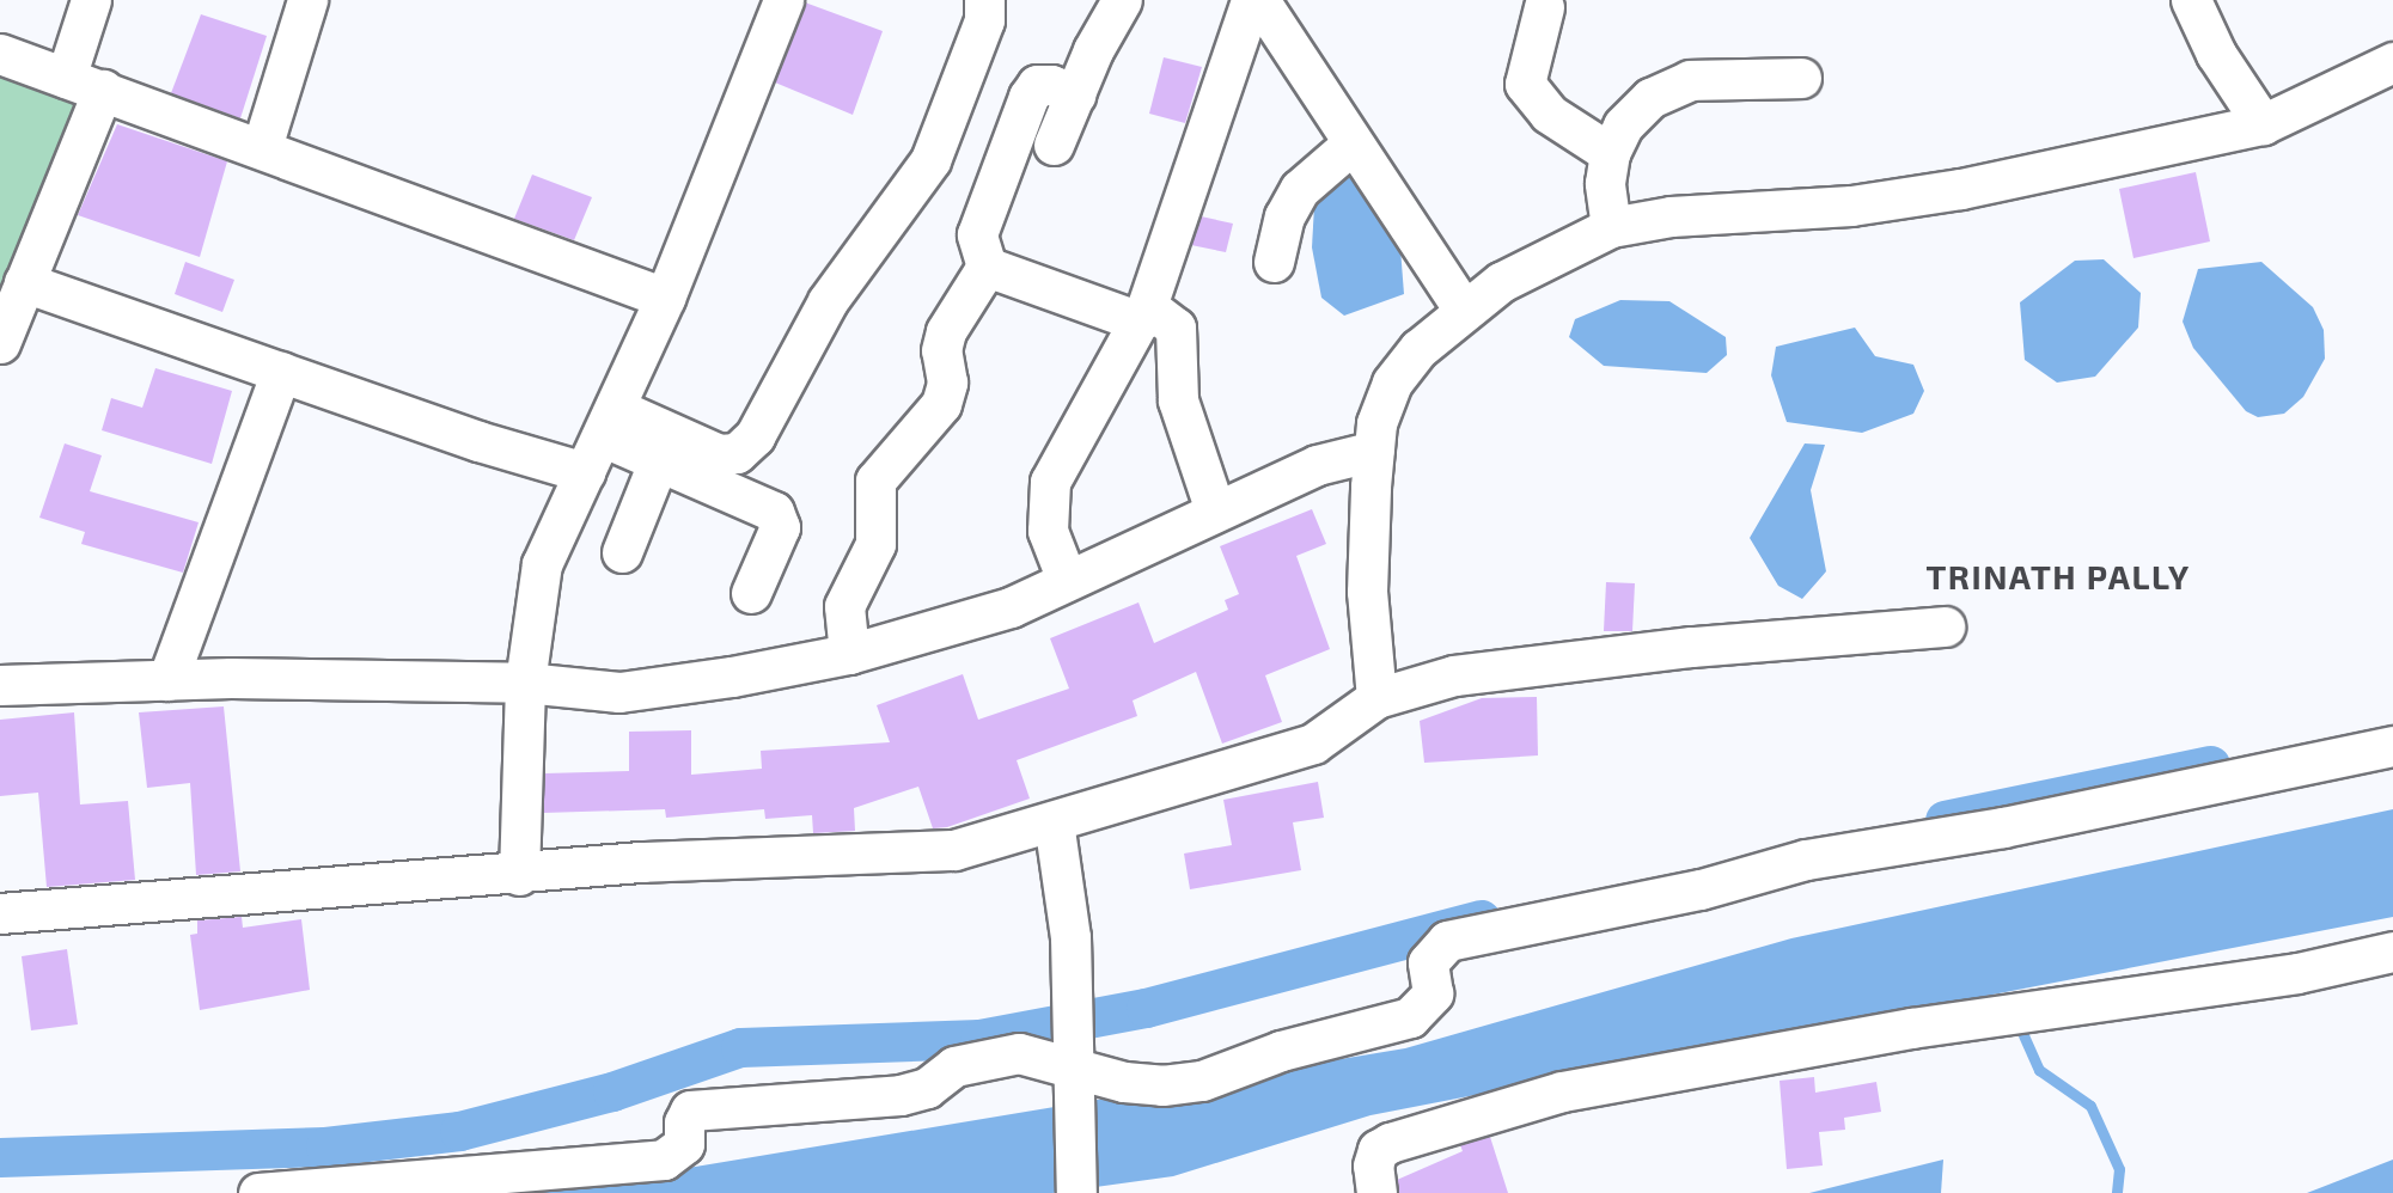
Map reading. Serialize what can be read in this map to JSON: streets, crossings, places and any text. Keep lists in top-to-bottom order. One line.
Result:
{"districts":["TRINATH PALLY"]}
